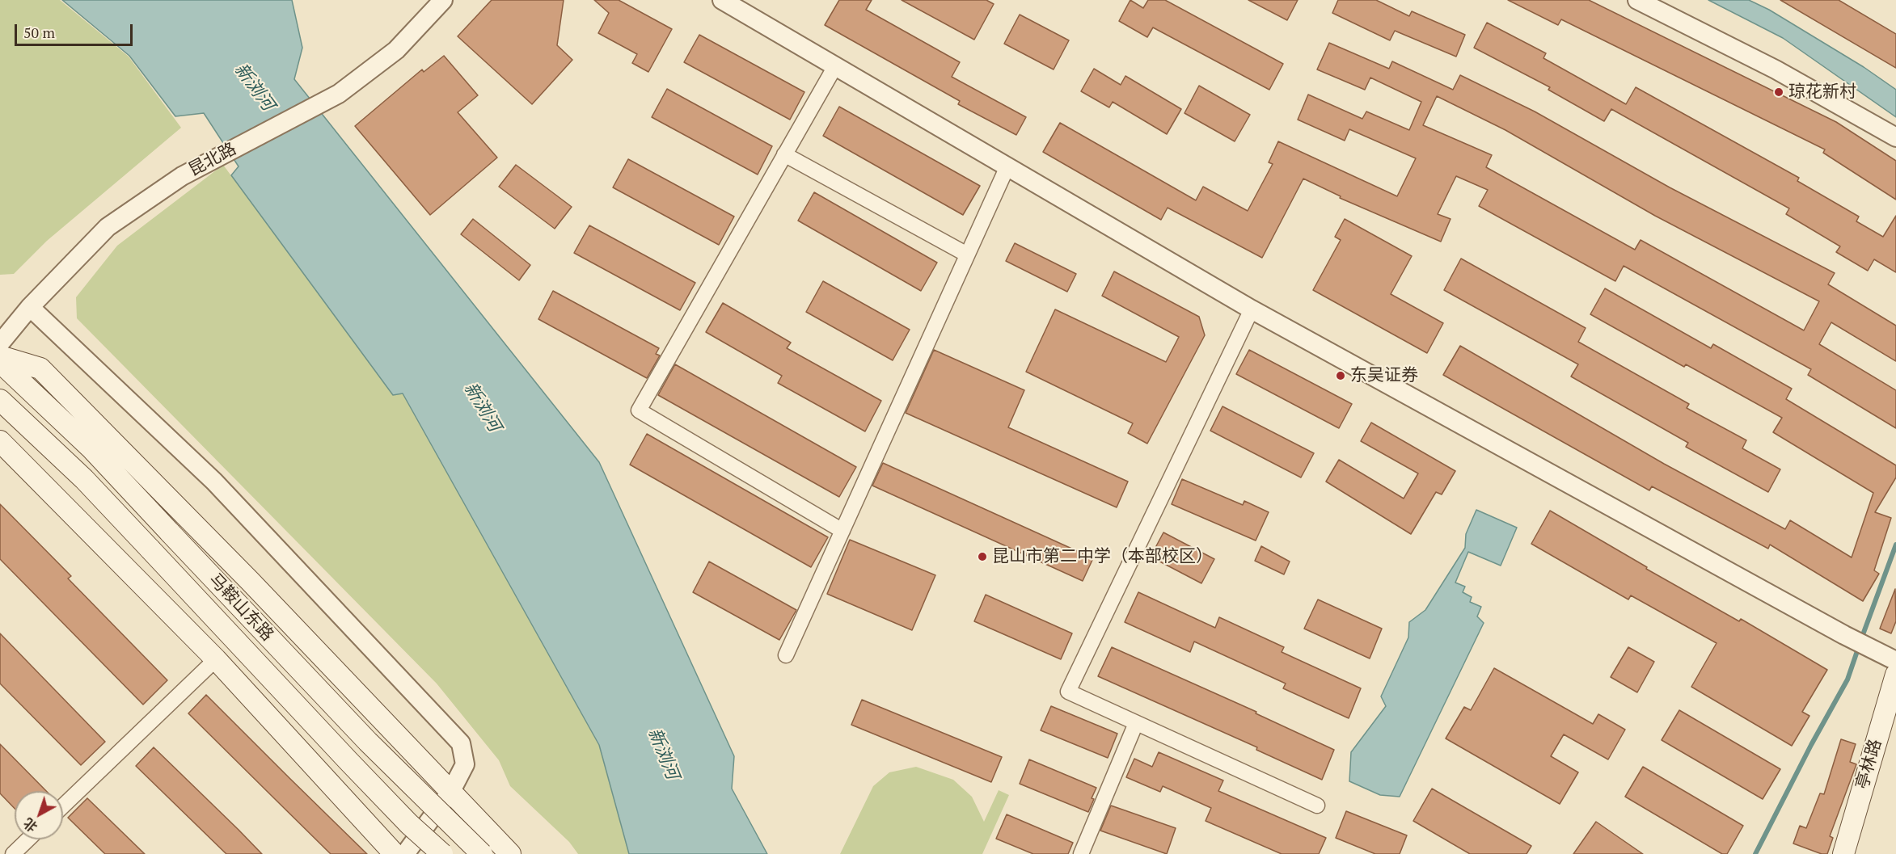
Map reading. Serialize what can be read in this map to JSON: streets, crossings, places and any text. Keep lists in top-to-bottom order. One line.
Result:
{"streets":{"main road":["马鞍山东路","亭林路"],"street":["昆北路"]},"water":["新浏河"],"places":["琼花新村","东吴证券","昆山市第二中学（本部校区）"],"scale_bar":"50 m","north":"bottom left"}
